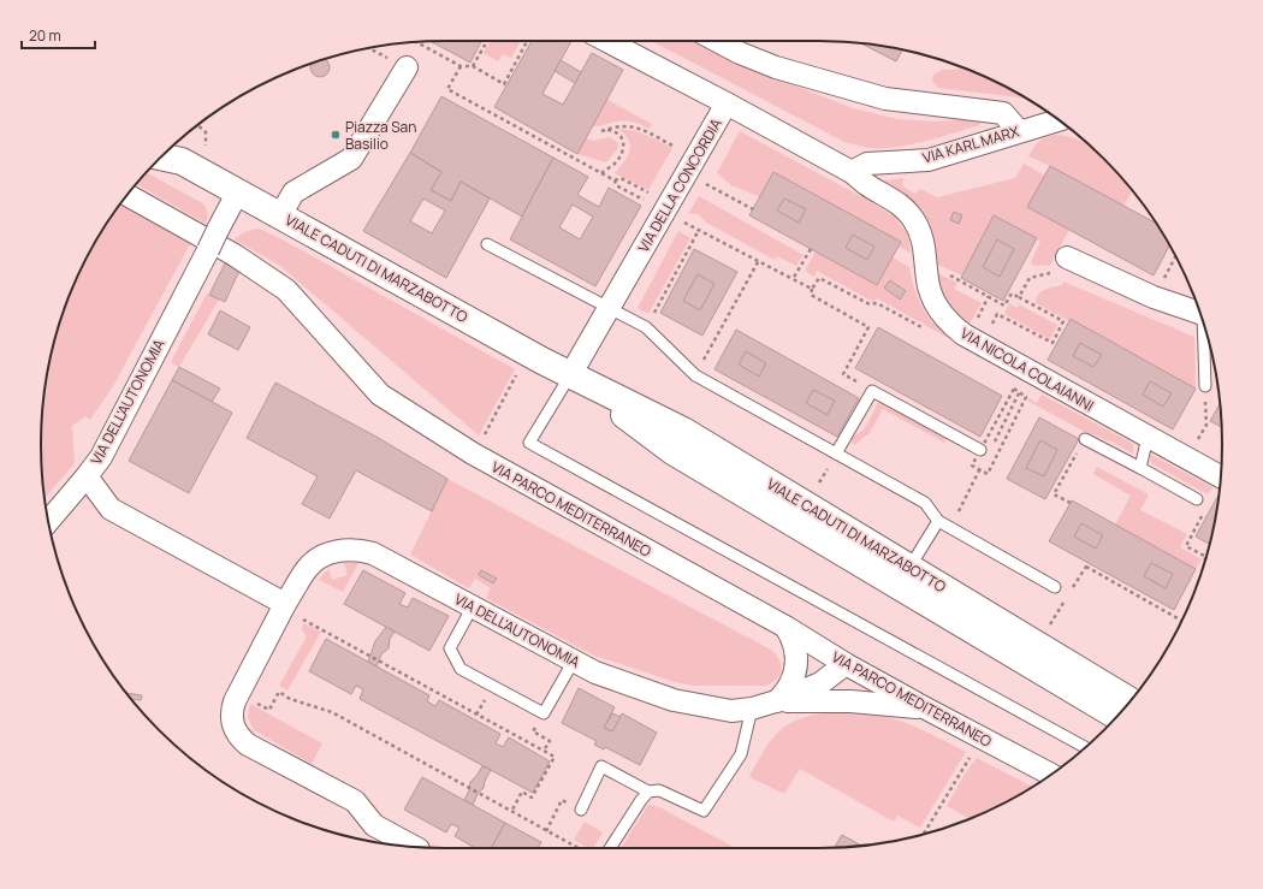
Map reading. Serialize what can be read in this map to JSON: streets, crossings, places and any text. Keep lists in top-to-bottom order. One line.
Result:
{"streets":{"street":["VIA KARL MARX","VIA DELLA CONCORDIA","VIALE CADUTI DI MARZABOTTO","VIA NICOLA COLAIANNI","VIA DELL'AUTONOMIA","VIA PARCO MEDITERRANEO"]},"crossings":[["VIA KARL MARX","VIA NICOLA COLAIANNI"],["VIA DELLA CONCORDIA","VIALE CADUTI DI MARZABOTTO"],["VIA DELLA CONCORDIA","VIA NICOLA COLAIANNI"],["VIALE CADUTI DI MARZABOTTO","VIA DELL'AUTONOMIA"],["VIA DELL'AUTONOMIA","VIA PARCO MEDITERRANEO"]],"places":["Piazza San Basilio"],"scale_bar":"20 m"}
